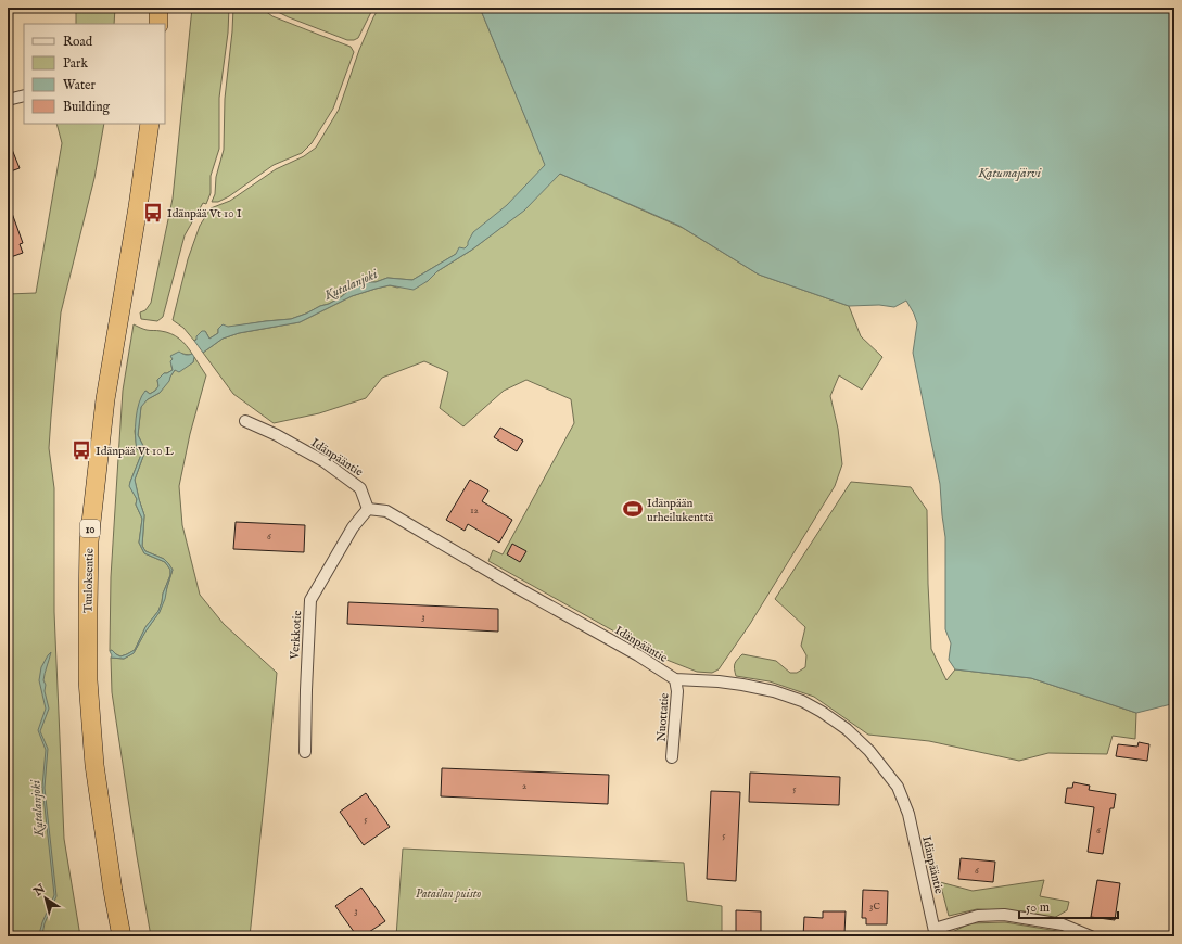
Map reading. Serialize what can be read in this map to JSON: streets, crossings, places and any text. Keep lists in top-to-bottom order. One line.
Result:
{"streets":{"highway":["10","Tuuloksentie"],"street":["Idänpääntie","Verkkotie","Nuottatie"]},"crossings":[["Idänpääntie","Verkkotie"],["Idänpääntie","Nuottatie"]],"water":["Katumajärvi","Kutalanjoki"],"parks":["Patailan puisto"],"places":{"bus stop":["Idänpää Vt 10 I","Idänpää Vt 10 L"],"sports":["Idänpään urheilukenttä"]},"house_numbers":["12","6","3","2","5","5","6","5","6","3C","3"],"legend":["Road","Park","Water","Building"],"scale_bar":"50 m","north":"top left"}
